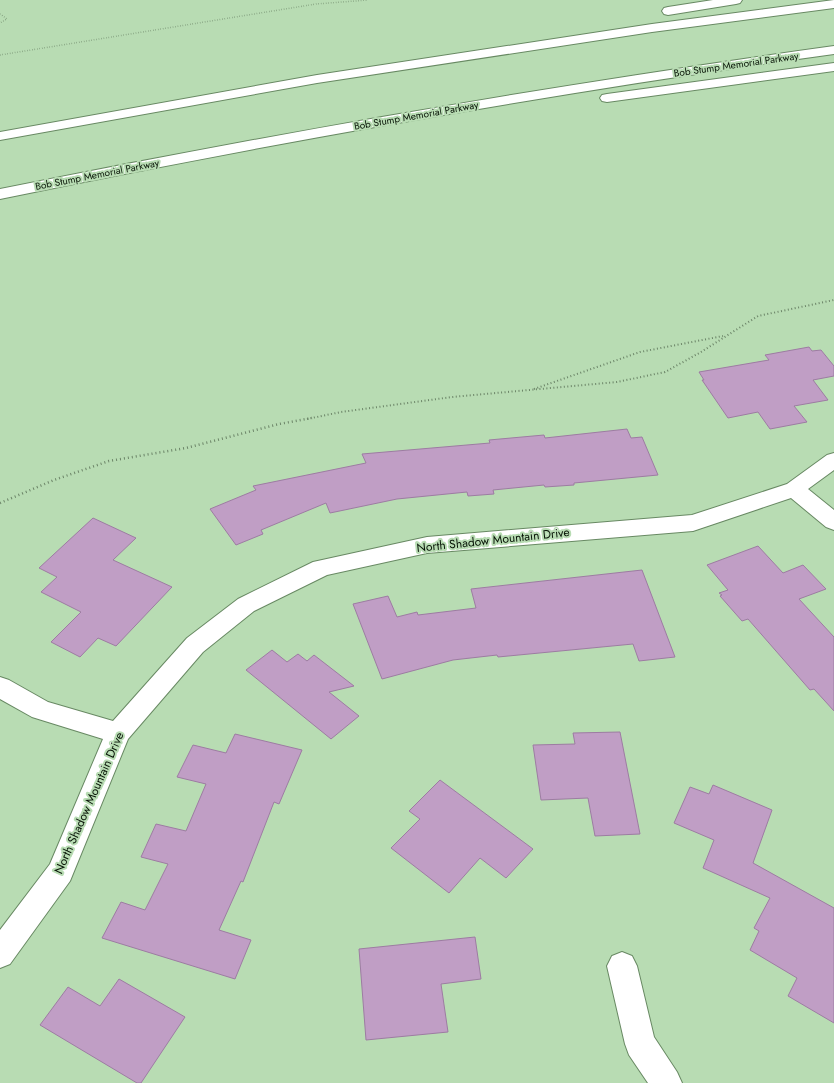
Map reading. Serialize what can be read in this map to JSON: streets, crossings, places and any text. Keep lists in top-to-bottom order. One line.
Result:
{"streets":{"main road":["Bob Stump Memorial Parkway","North Shadow Mountain Drive"]}}
